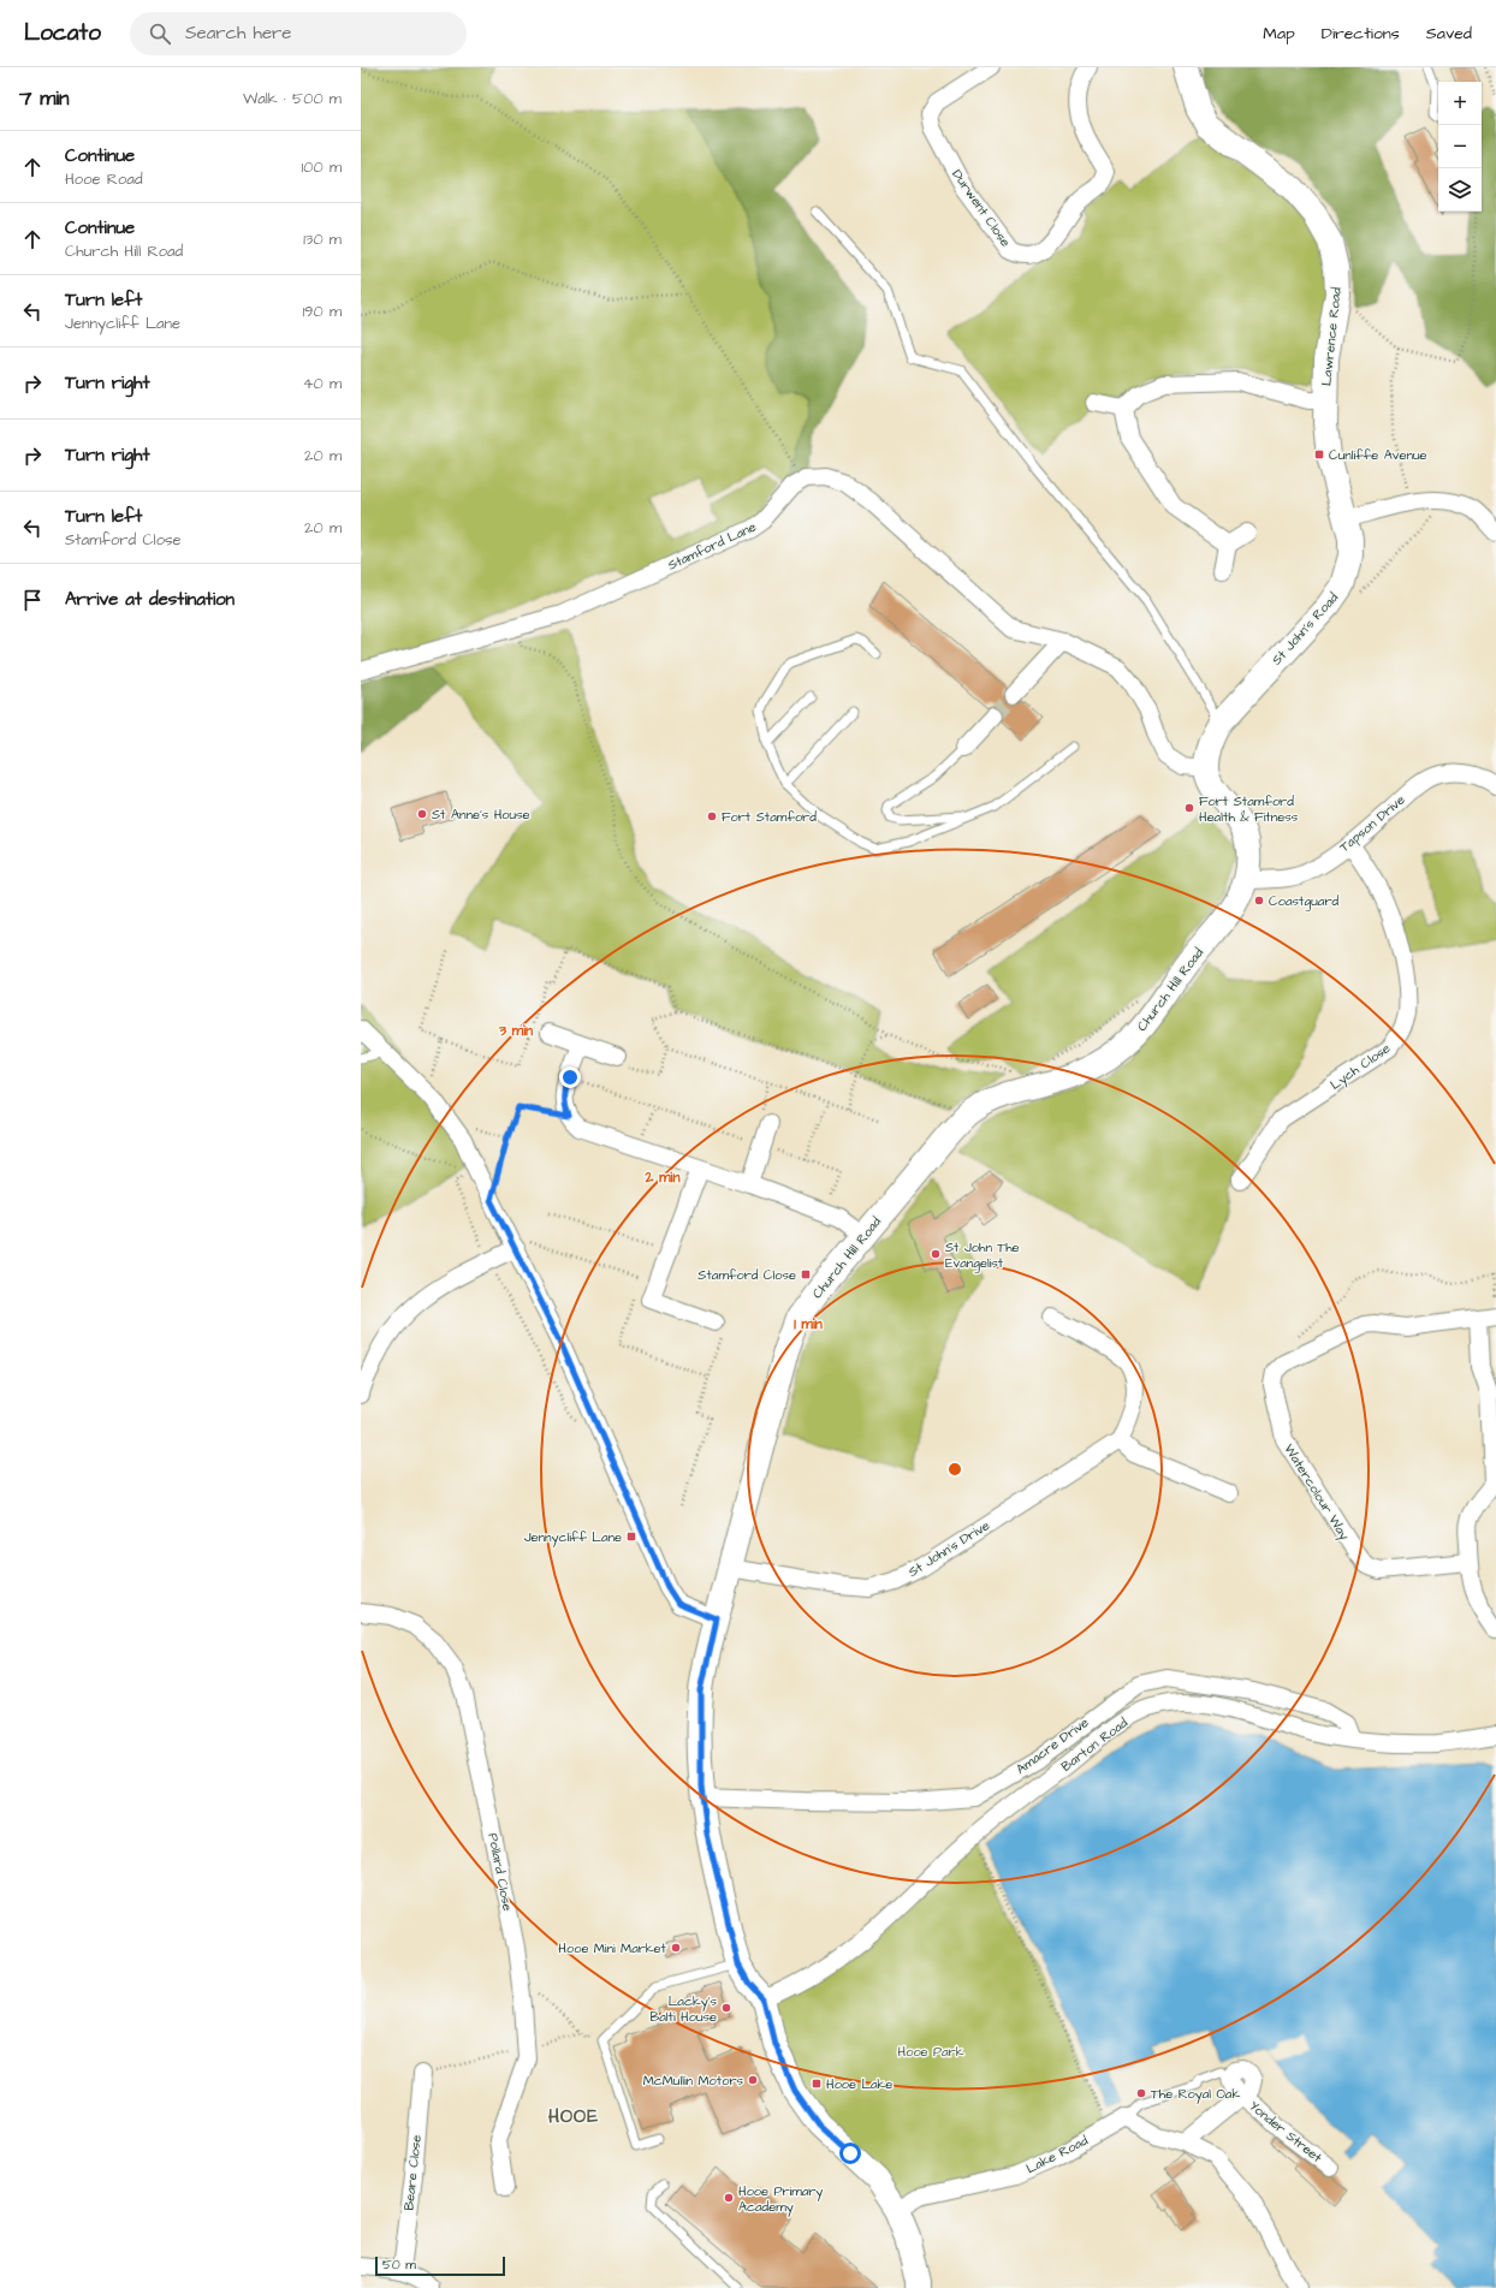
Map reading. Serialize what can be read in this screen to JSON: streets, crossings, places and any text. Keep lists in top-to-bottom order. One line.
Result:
{"streets":{"street":["Durwent Close","Lawrence Road","Stamford Lane","St John's Road","Tapson Drive","Church Hill Road","Lych Close","Watercolour Way","St John's Drive","Barton Road","Amacre Drive","Pollard Close","Yonder Street","Lake Road","Beare Close"]},"crossings":[["Lawrence Road","St John's Road"],["St John's Road","Church Hill Road"],["Tapson Drive","Church Hill Road"],["Tapson Drive","Lych Close"],["Church Hill Road","St John's Drive"],["Church Hill Road","Barton Road"],["Church Hill Road","Amacre Drive"],["Barton Road","Amacre Drive"]],"districts":["HOOE"],"parks":["Hooe Park"],"places":{"transit":["Cunliffe Avenue","Stamford Close","Jennycliff Lane","Hooe Lake"],"other":["Fort Stamford Health & Fitness","St Anne's House","Fort Stamford","Coastguard","St John The Evangelist","Hooe Mini Market","Lacky's Balti House","McMullin Motors","The Royal Oak","Hooe Primary Academy"]},"scale_bar":"50 m","page":{"header":"Locato","search":"Search here","nav":["Map","Directions","Saved"],"heading":["7 min","Walk · 500 m"],"map_buttons":["+","−"],"list":[["Continue","Hooe Road","100 m"],["Continue","Church Hill Road","130 m"],["Turn left","Jennycliff Lane","190 m"],["Turn right","40 m"],["Turn right","20 m"],["Turn left","Stamford Close","20 m"],"Arrive at destination"],"scale":"50 m"},"rings":["3 min","2 min","1 min"]}
